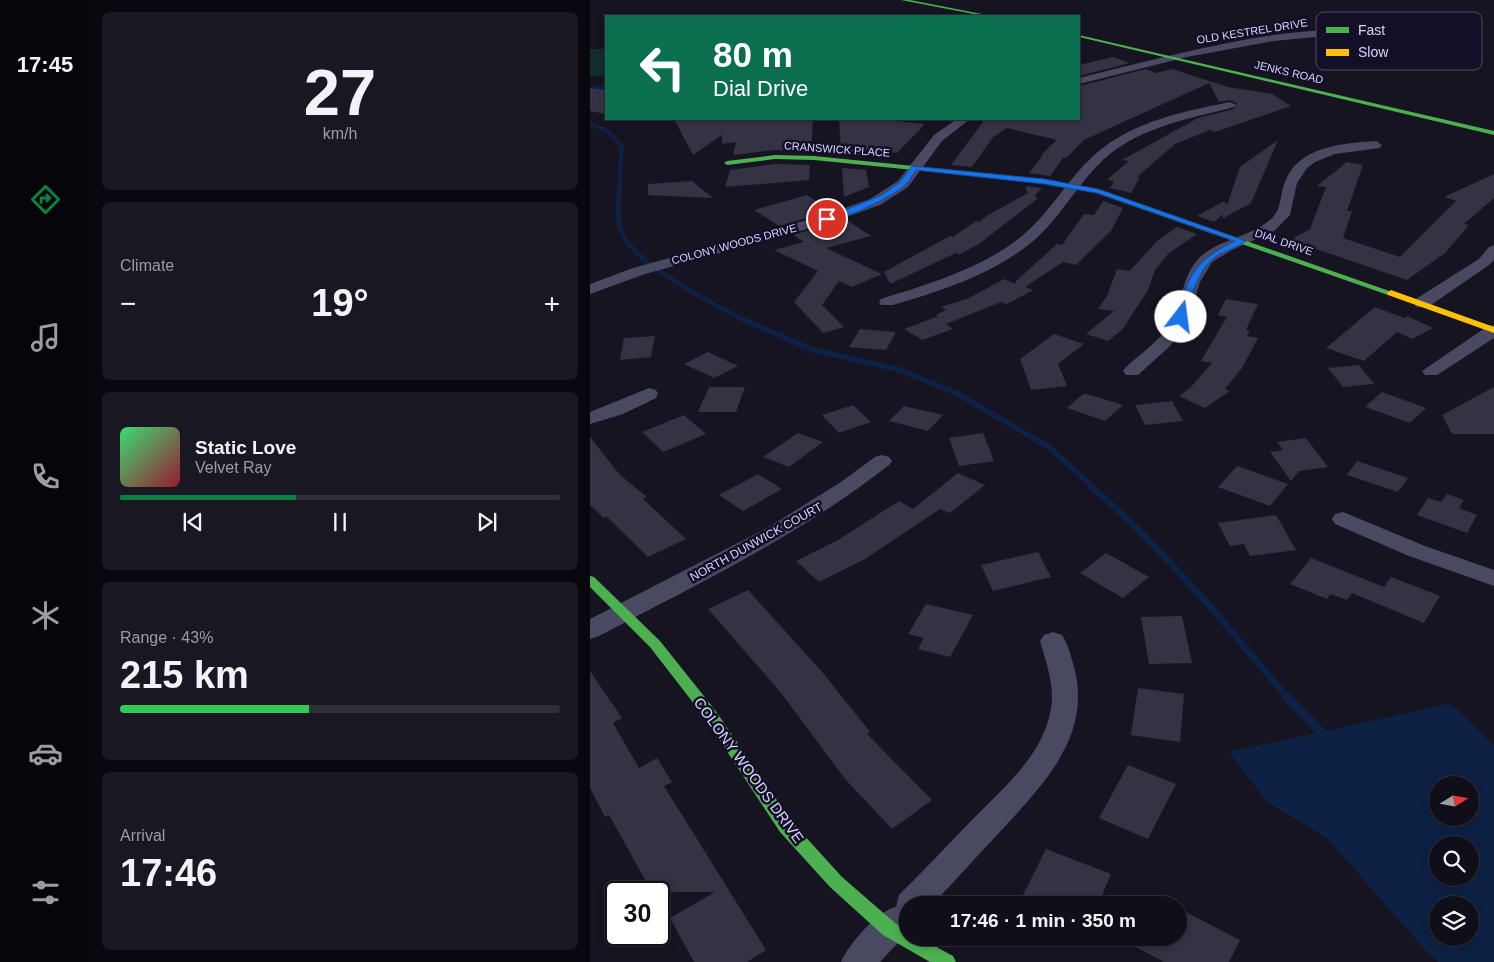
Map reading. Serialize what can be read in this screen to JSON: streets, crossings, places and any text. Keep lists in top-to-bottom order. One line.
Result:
{"streets":{"street":["OLD KESTREL DRIVE","JENKS ROAD","CRANSWICK PLACE","DIAL DRIVE","COLONY WOODS DRIVE","NORTH DUNWICK COURT"]},"crossings":[["OLD KESTREL DRIVE","JENKS ROAD"],["CRANSWICK PLACE","DIAL DRIVE"],["CRANSWICK PLACE","COLONY WOODS DRIVE"],["DIAL DRIVE","COLONY WOODS DRIVE"],["COLONY WOODS DRIVE","NORTH DUNWICK COURT"]],"legend":["Fast","Slow"],"north":"right","page":{"tabs":"17:45","tile":[["27","km/h"],"Climate",["Range · 43%","215 km"],["Arrival","17:46"]],"turn":["80 m","Dial Drive"],"heat":["−","19°","+"],"song":["Static Love","Velvet Ray"],"limit":"30","trip":"17:46 · 1 min · 350 m"}}
